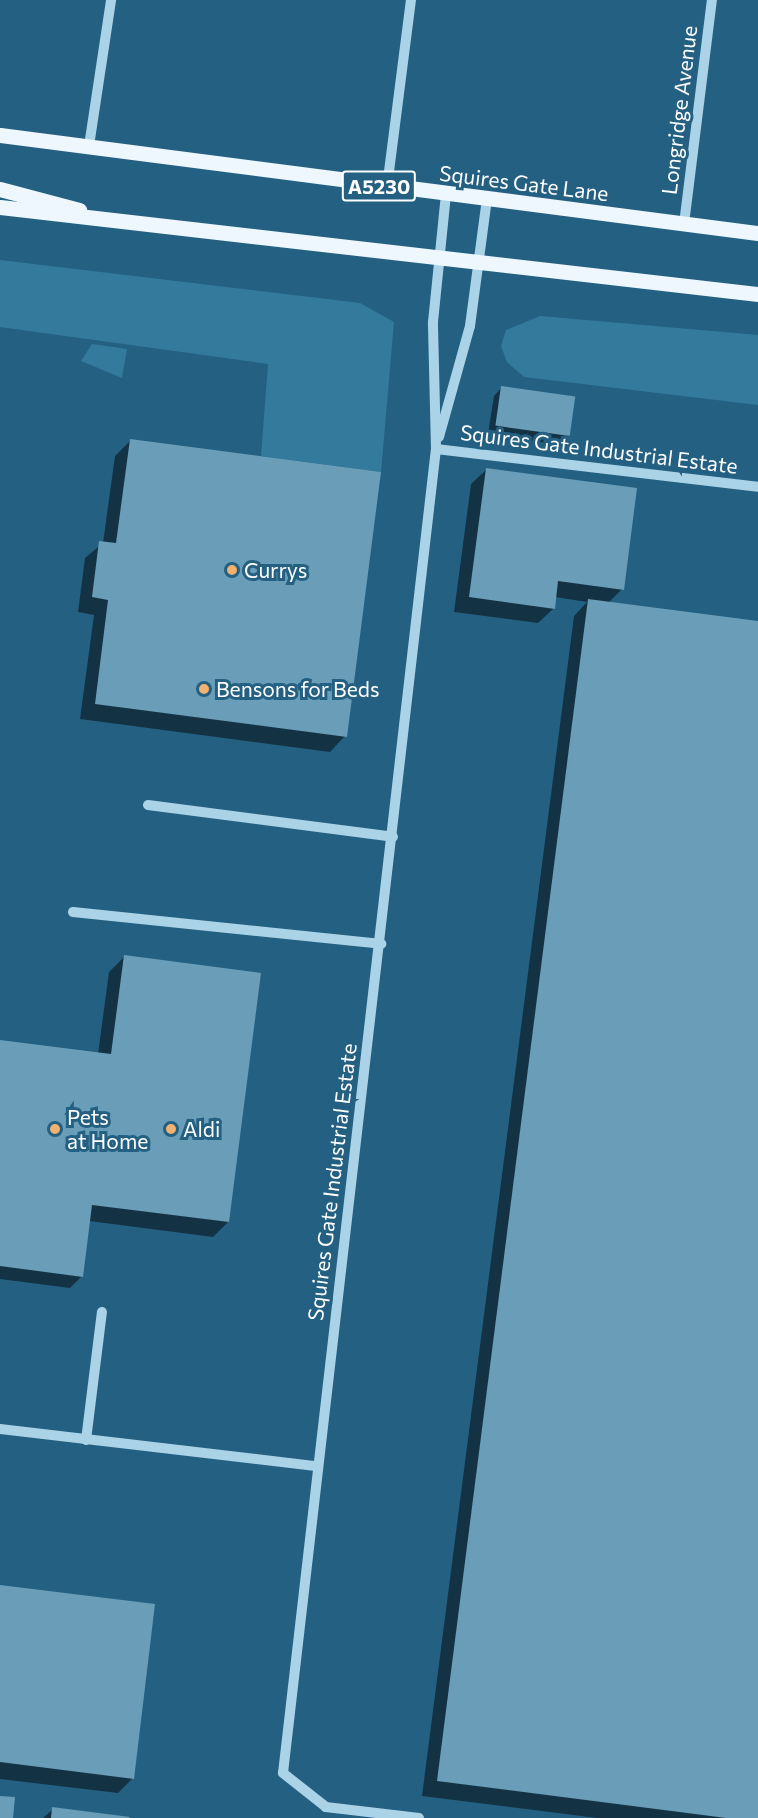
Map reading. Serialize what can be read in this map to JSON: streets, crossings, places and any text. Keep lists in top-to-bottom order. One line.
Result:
{"streets":{"main road":["Squires Gate Lane","A5230"],"street":["Longridge Avenue","Squires Gate Industrial Estate"]},"crossings":[["Longridge Avenue","Squires Gate Lane"],["Squires Gate Lane","Squires Gate Industrial Estate"]],"places":["Currys","Bensons for Beds","Pets at Home","Aldi"]}
